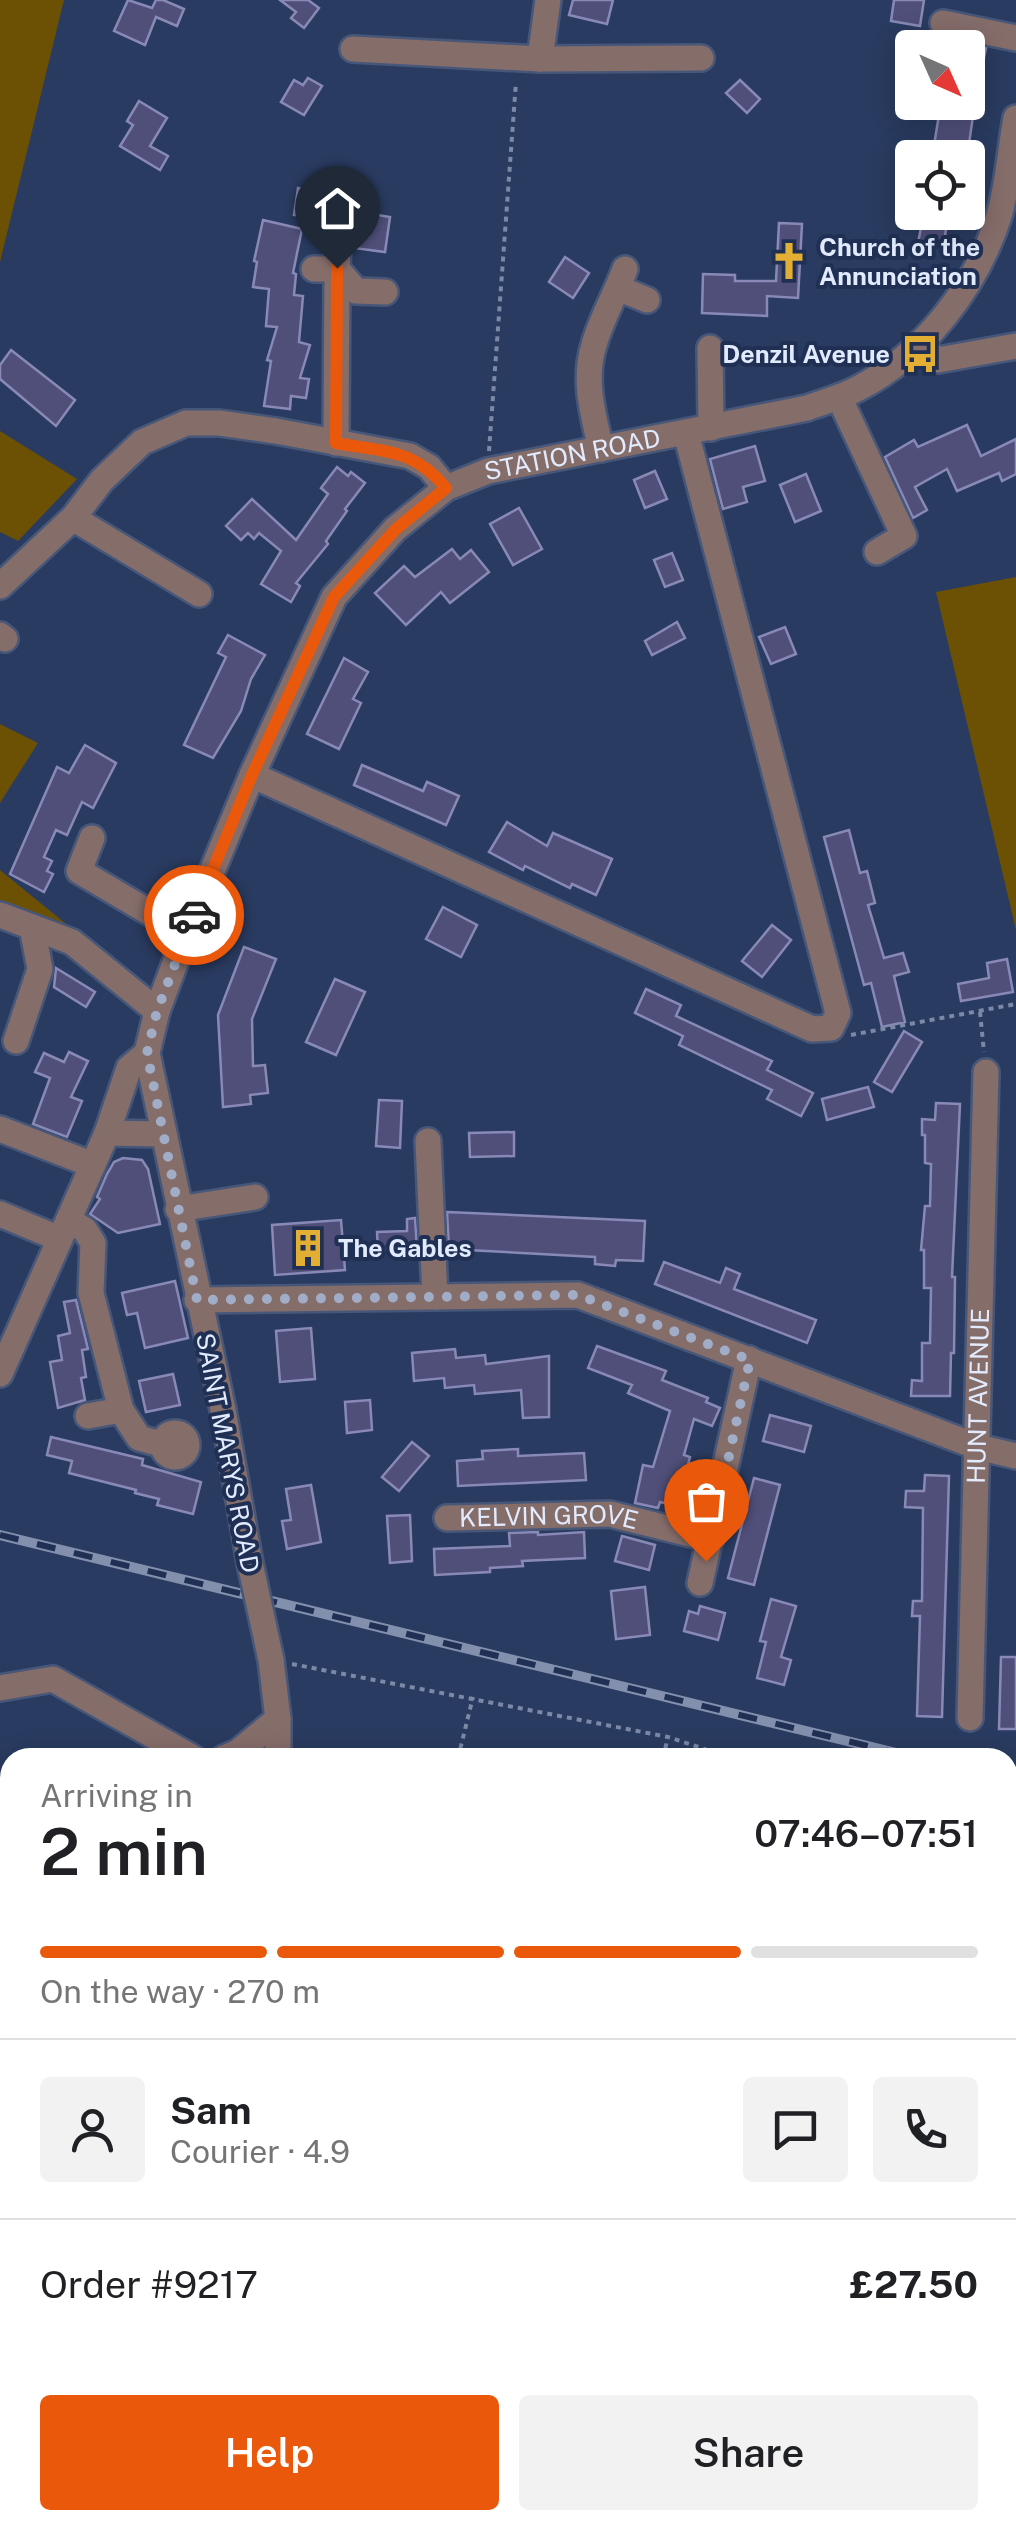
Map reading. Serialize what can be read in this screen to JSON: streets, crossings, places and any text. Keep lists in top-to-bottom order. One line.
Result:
{"streets":{"street":["STATION ROAD","HUNT AVENUE","SAINT MARYS ROAD","KELVIN GROVE"]},"crossings":[["STATION ROAD","SAINT MARYS ROAD"]],"places":{"church":["Church of the Annunciation"],"bus stop":["Denzil Avenue"],"building":["The Gables"]},"north":"bottom right","page":{"heading":["2 min","Arriving in","07:46–07:51"],"panel":["Sam","Courier · 4.9","Order #9217","£27.50"],"bar":"On the way · 270 m","buttons":["Help","Share"]}}
